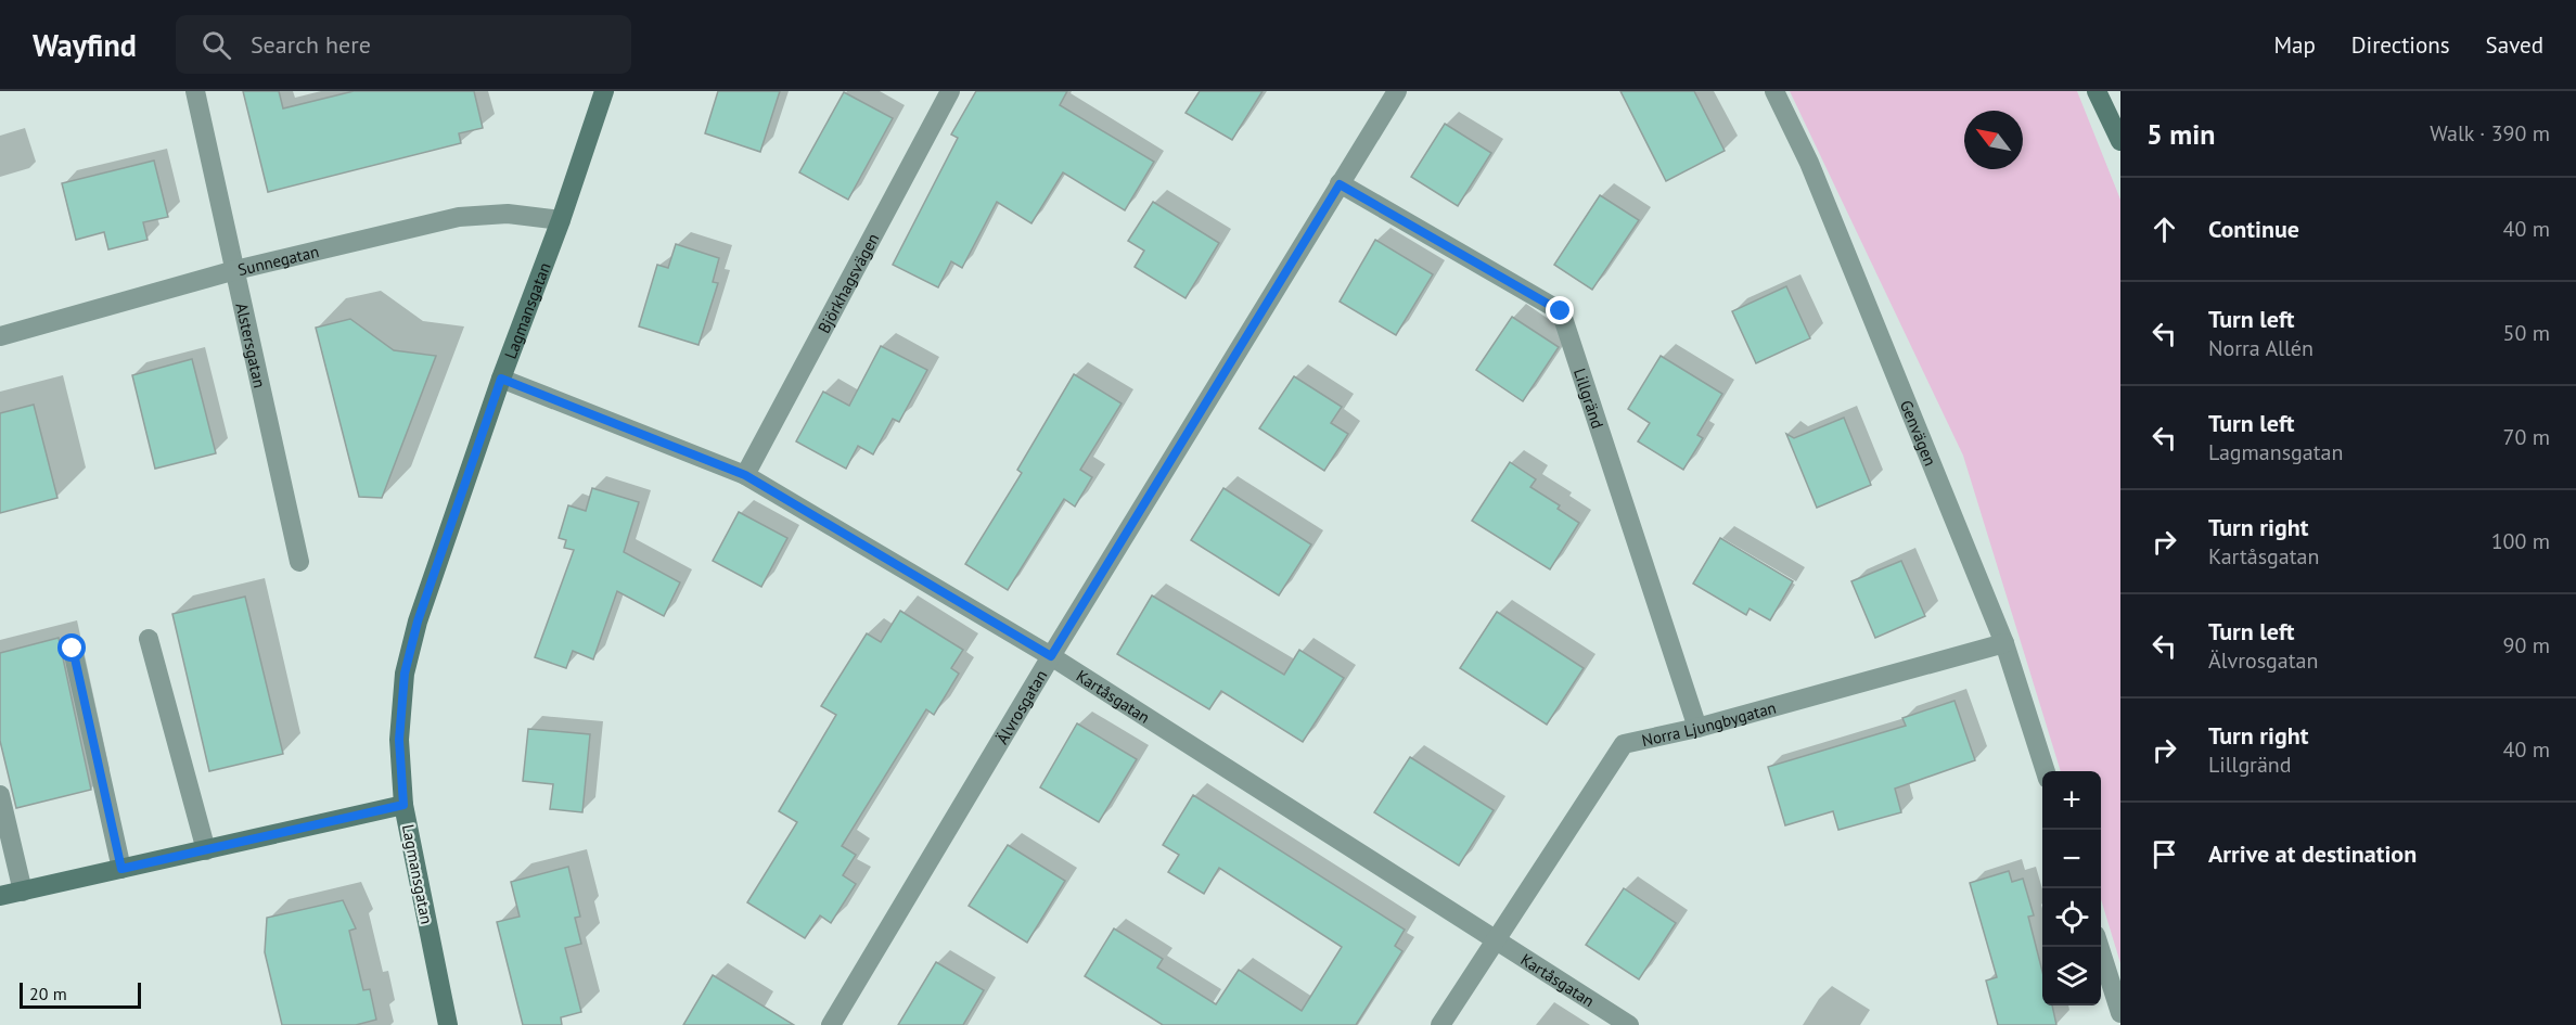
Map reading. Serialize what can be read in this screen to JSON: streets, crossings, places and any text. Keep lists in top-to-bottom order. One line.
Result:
{"streets":{"street":["Sunnegatan","Björkhagsvägen","Lagmansgatan","Alstersgatan","Lillgränd","Genvägen","Kartåsgatan","Älvrosgatan","Norra Ljungbygatan"]},"crossings":[["Sunnegatan","Lagmansgatan"],["Sunnegatan","Alstersgatan"],["Björkhagsvägen","Kartåsgatan"],["Lagmansgatan","Kartåsgatan"],["Lillgränd","Älvrosgatan"],["Lillgränd","Norra Ljungbygatan"],["Genvägen","Norra Ljungbygatan"],["Kartåsgatan","Älvrosgatan"],["Kartåsgatan","Norra Ljungbygatan"]],"scale_bar":"20 m","north":"top left","page":{"header":"Wayfind","search":"Search here","nav":["Map","Directions","Saved"],"heading":["5 min","Walk · 390 m"],"list":[["Continue","40 m"],["Turn left","Norra Allén","50 m"],["Turn left","Lagmansgatan","70 m"],["Turn right","Kartåsgatan","100 m"],["Turn left","Älvrosgatan","90 m"],["Turn right","Lillgränd","40 m"],"Arrive at destination"],"map_buttons":["+","−"],"scale":"20 m"}}
